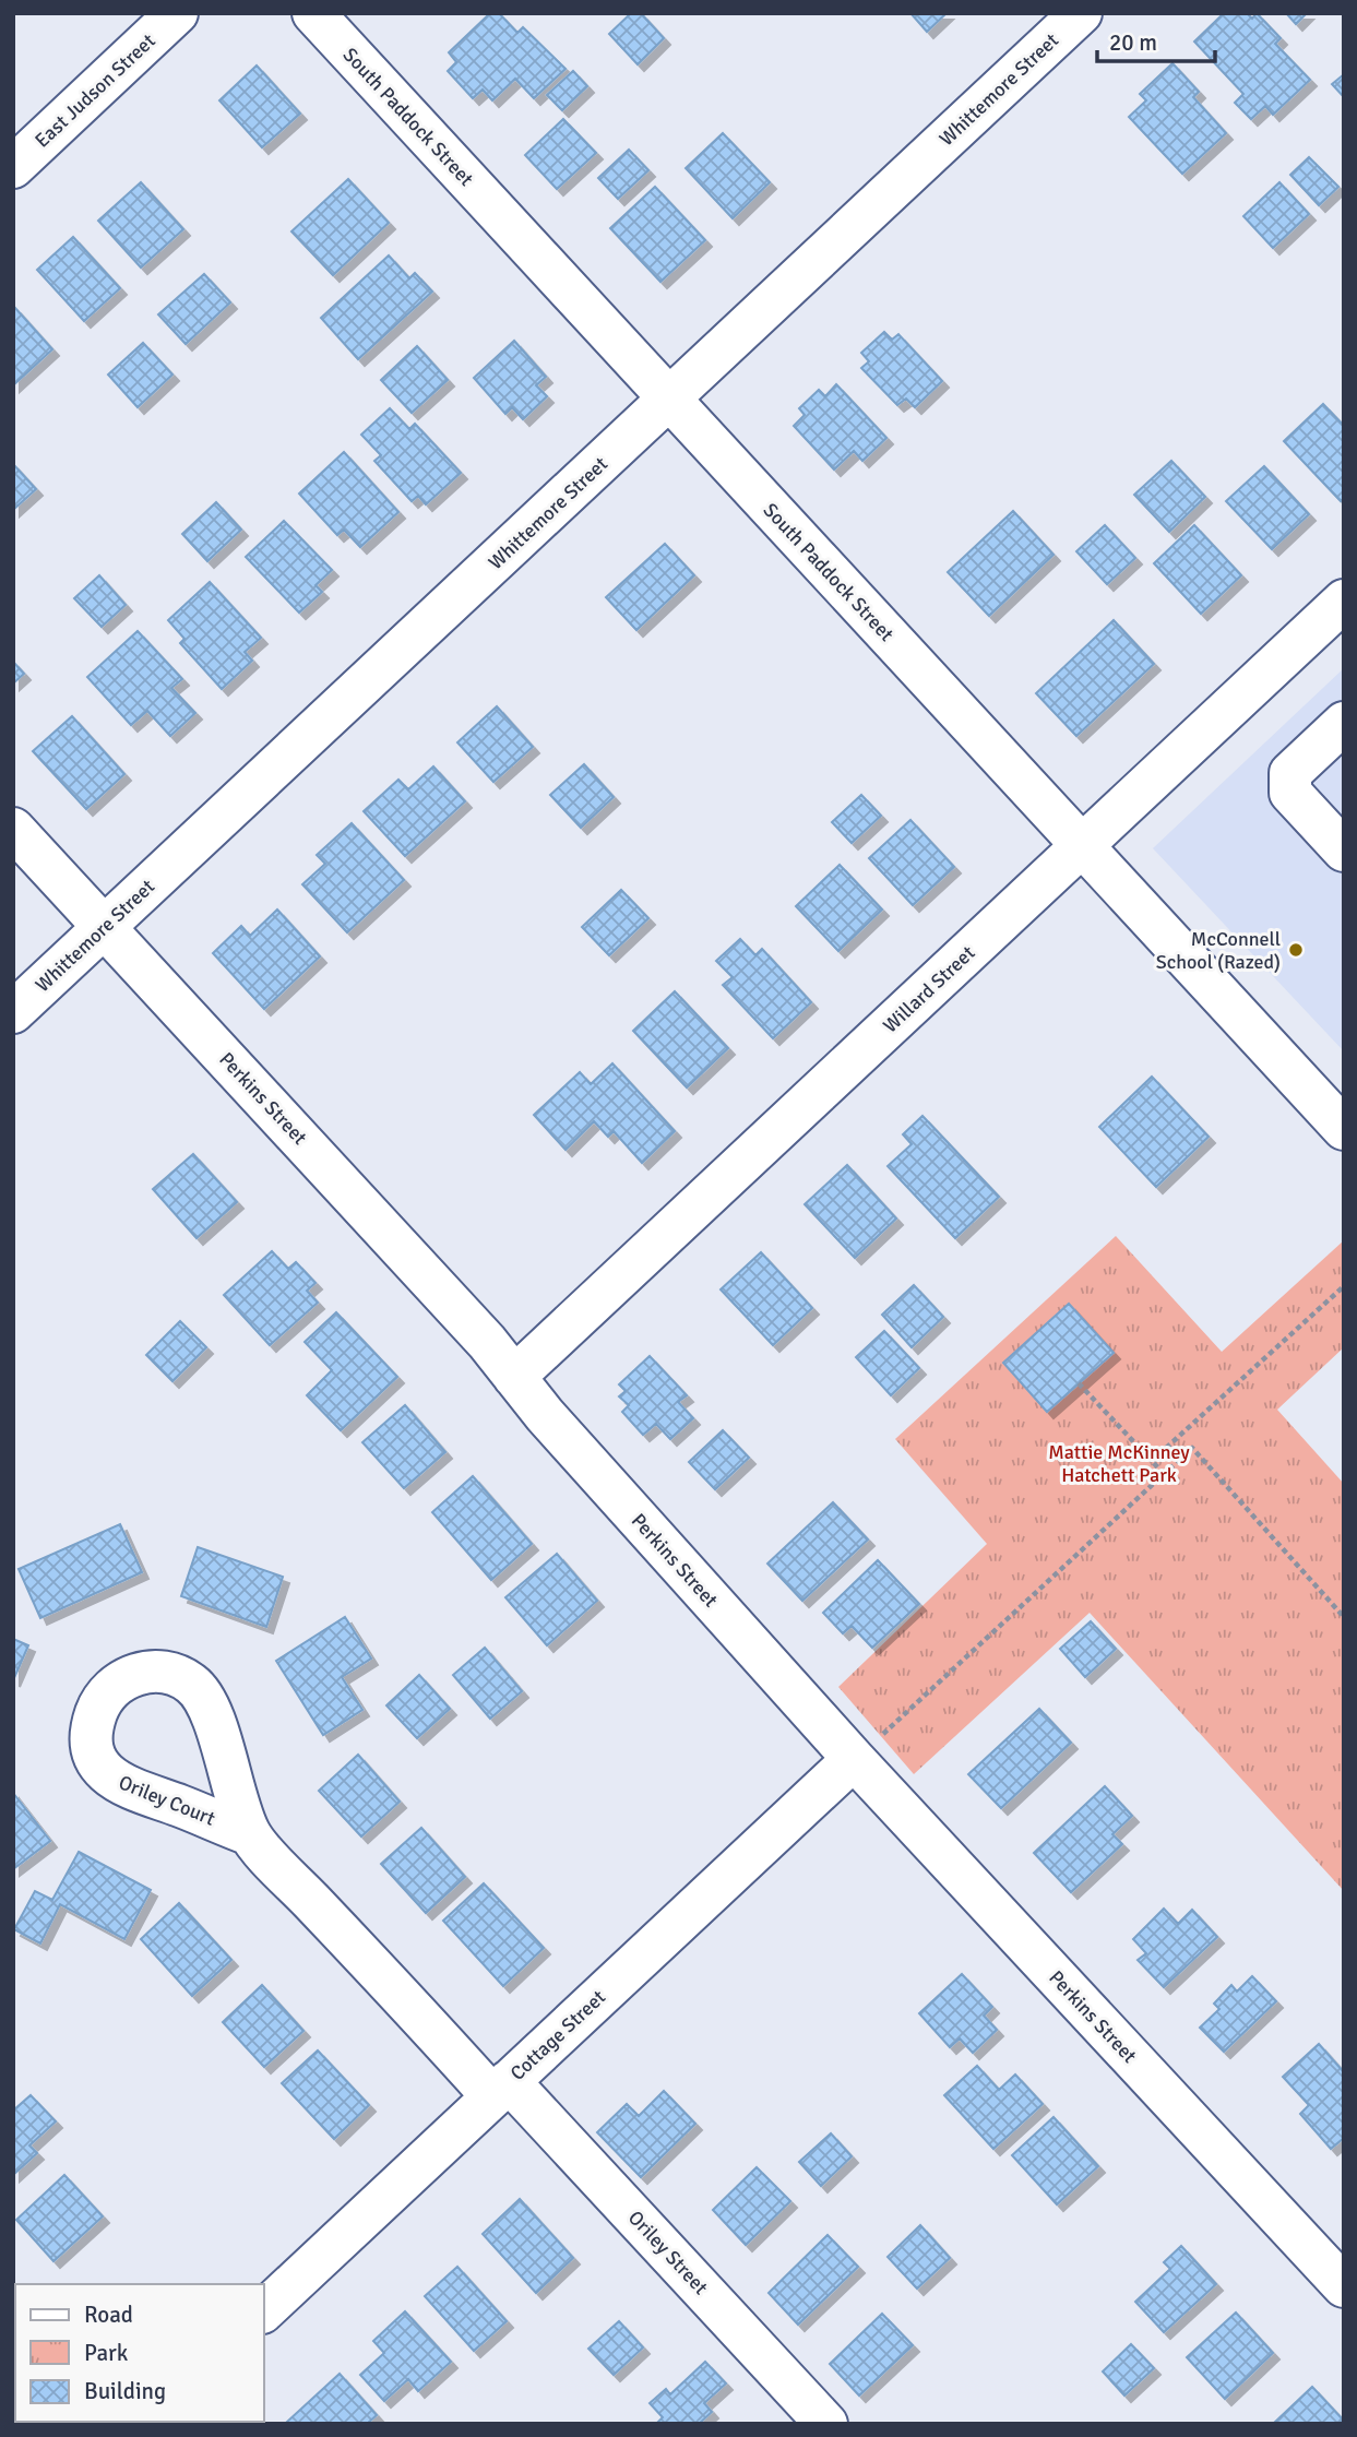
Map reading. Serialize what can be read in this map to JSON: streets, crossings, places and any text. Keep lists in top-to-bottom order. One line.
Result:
{"streets":{"street":["Whittemore Street","East Judson Street","South Paddock Street","Willard Street","Perkins Street","Cottage Street","Oriley Street"]},"crossings":[["Whittemore Street","South Paddock Street"],["Whittemore Street","Perkins Street"],["South Paddock Street","Willard Street"],["Willard Street","Perkins Street"],["Perkins Street","Cottage Street"],["Cottage Street","Oriley Street"]],"parks":["Mattie McKinney Hatchett Park"],"places":["McConnell School (Razed)"],"legend":["Road","Park","Building"],"scale_bar":"20 m"}
